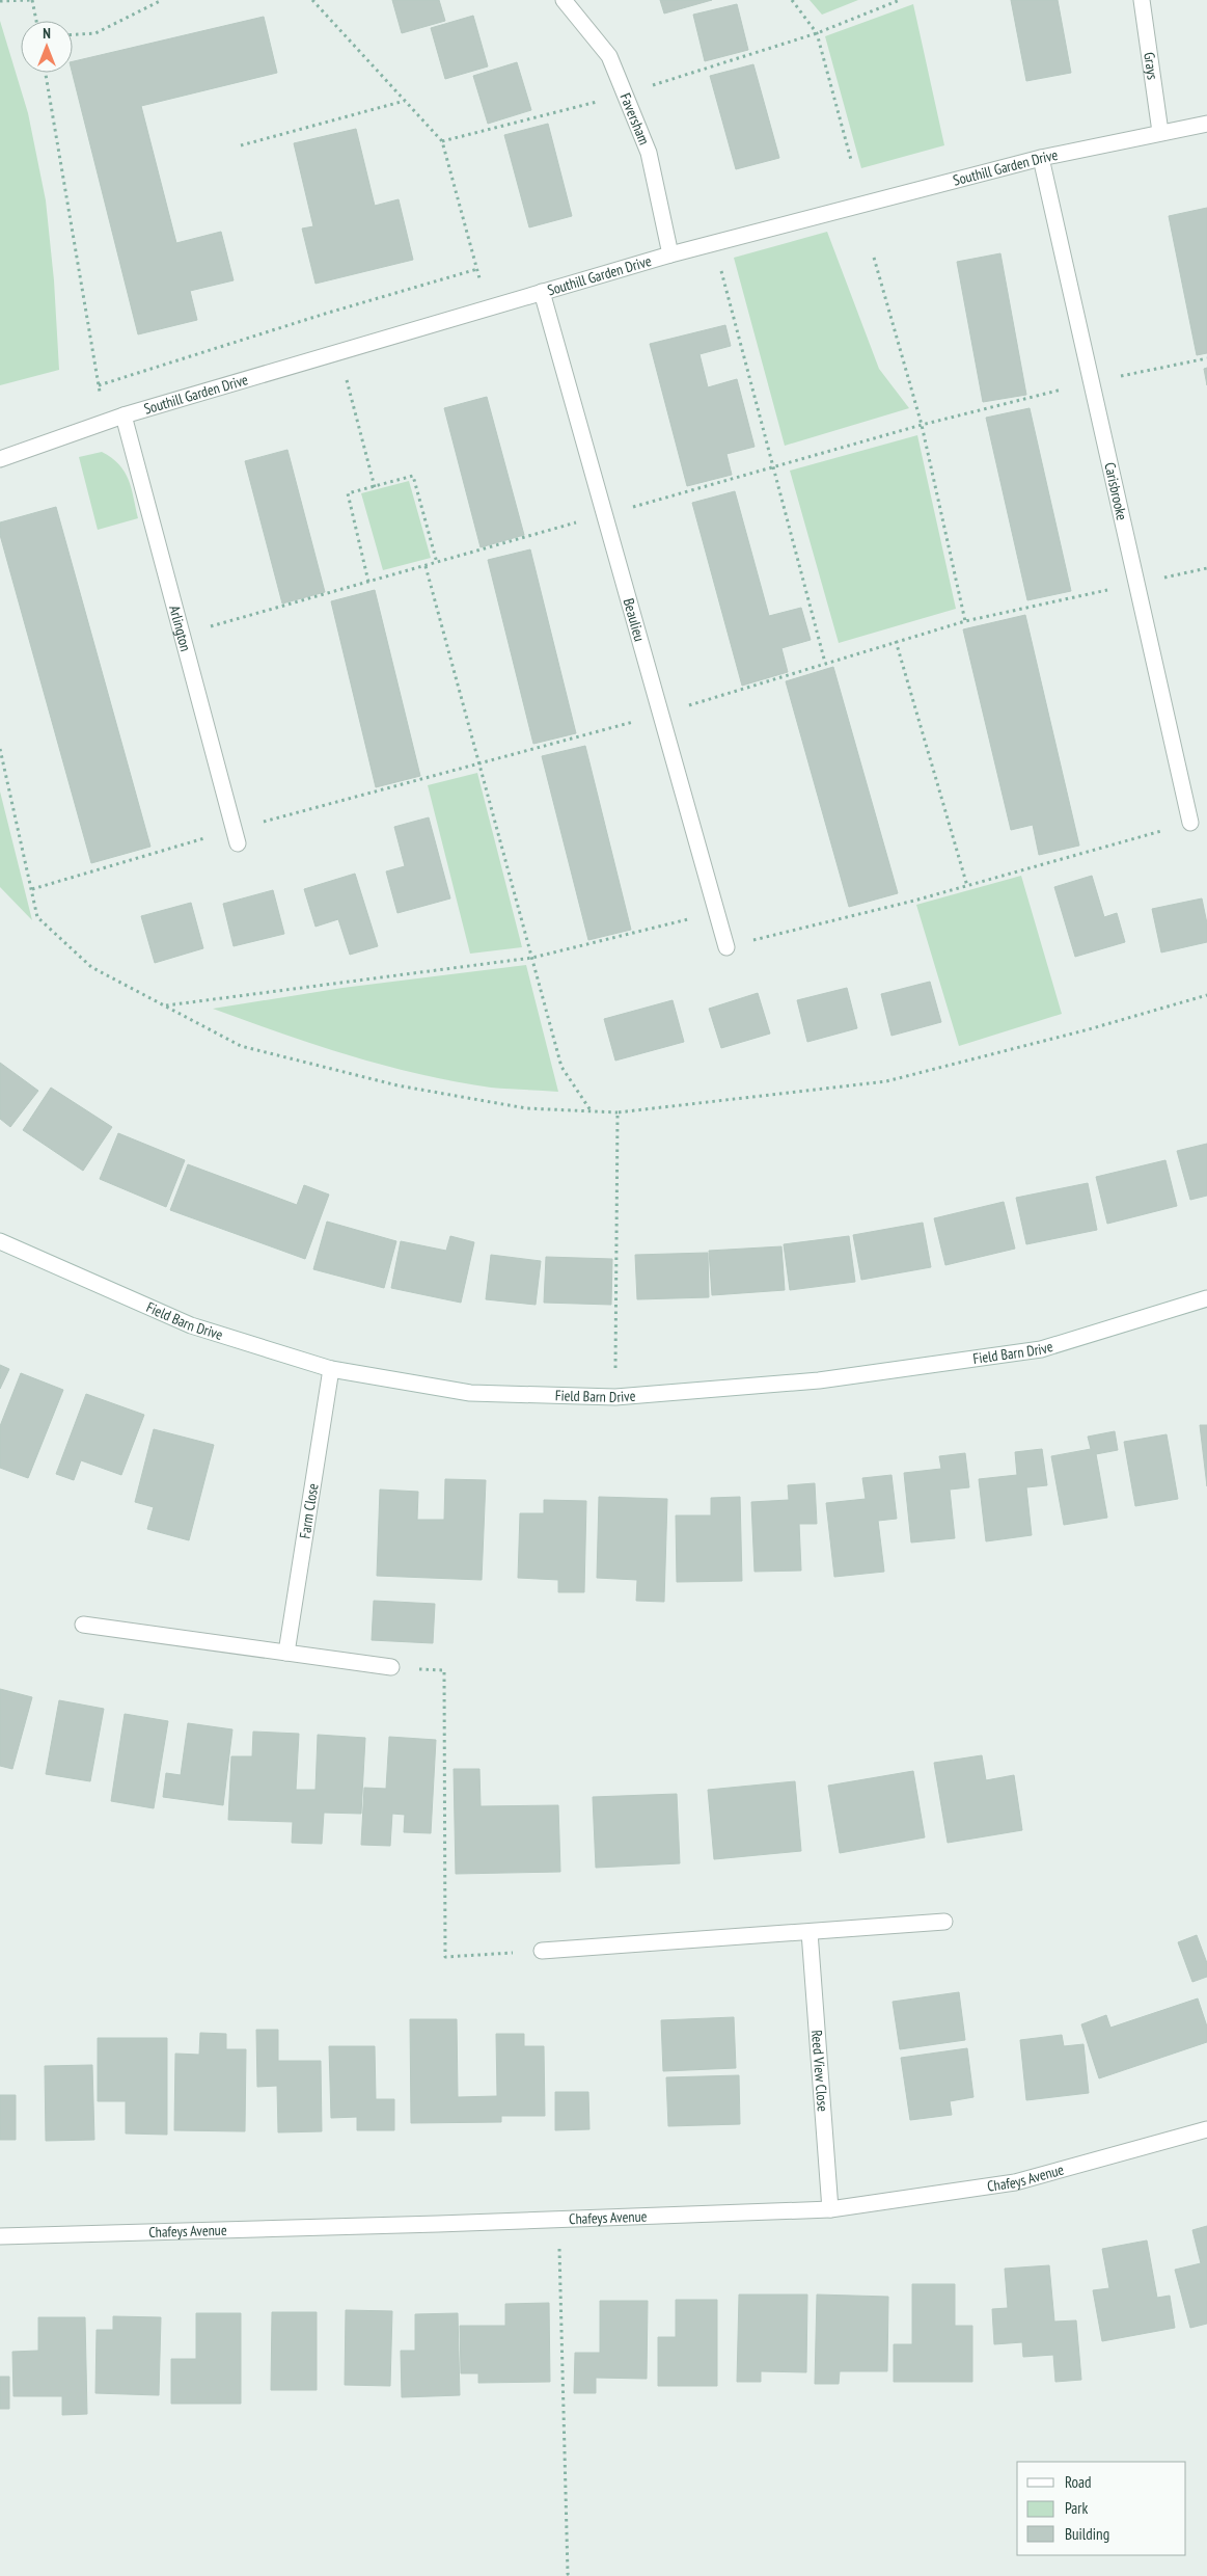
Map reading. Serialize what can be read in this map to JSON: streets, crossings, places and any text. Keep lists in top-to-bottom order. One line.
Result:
{"streets":{"street":["Grays","Faversham","Southill Garden Drive","Carisbrooke","Beaulieu","Arlington","Field Barn Drive","Farm Close","Reed View Close","Chafeys Avenue"]},"crossings":[["Grays","Southill Garden Drive"],["Faversham","Southill Garden Drive"],["Southill Garden Drive","Carisbrooke"],["Southill Garden Drive","Beaulieu"],["Southill Garden Drive","Arlington"],["Field Barn Drive","Farm Close"],["Reed View Close","Chafeys Avenue"]],"legend":["Road","Park","Building"],"north":"top"}
